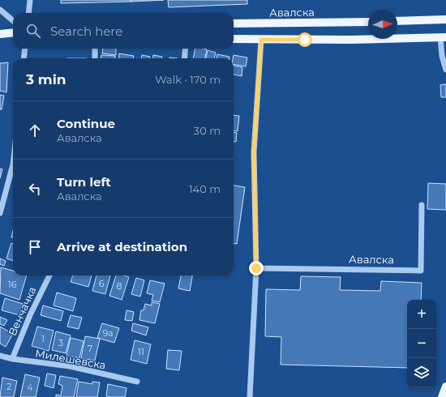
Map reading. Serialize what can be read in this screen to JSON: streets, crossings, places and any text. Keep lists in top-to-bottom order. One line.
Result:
{"streets":{"main road":["Авалска"],"street":["Венчачка","Милешевска"]},"crossings":[["Венчачка","Милешевска"]],"house_numbers":["6","16","8","9a","1","3","7","11","2","4"],"north":"right","page":{"search":"Search here","heading":["3 min","Walk · 170 m"],"list":[["Continue","Авалска","30 m"],["Turn left","Авалска","140 m"],"Arrive at destination"],"map_buttons":["+","−"]}}
